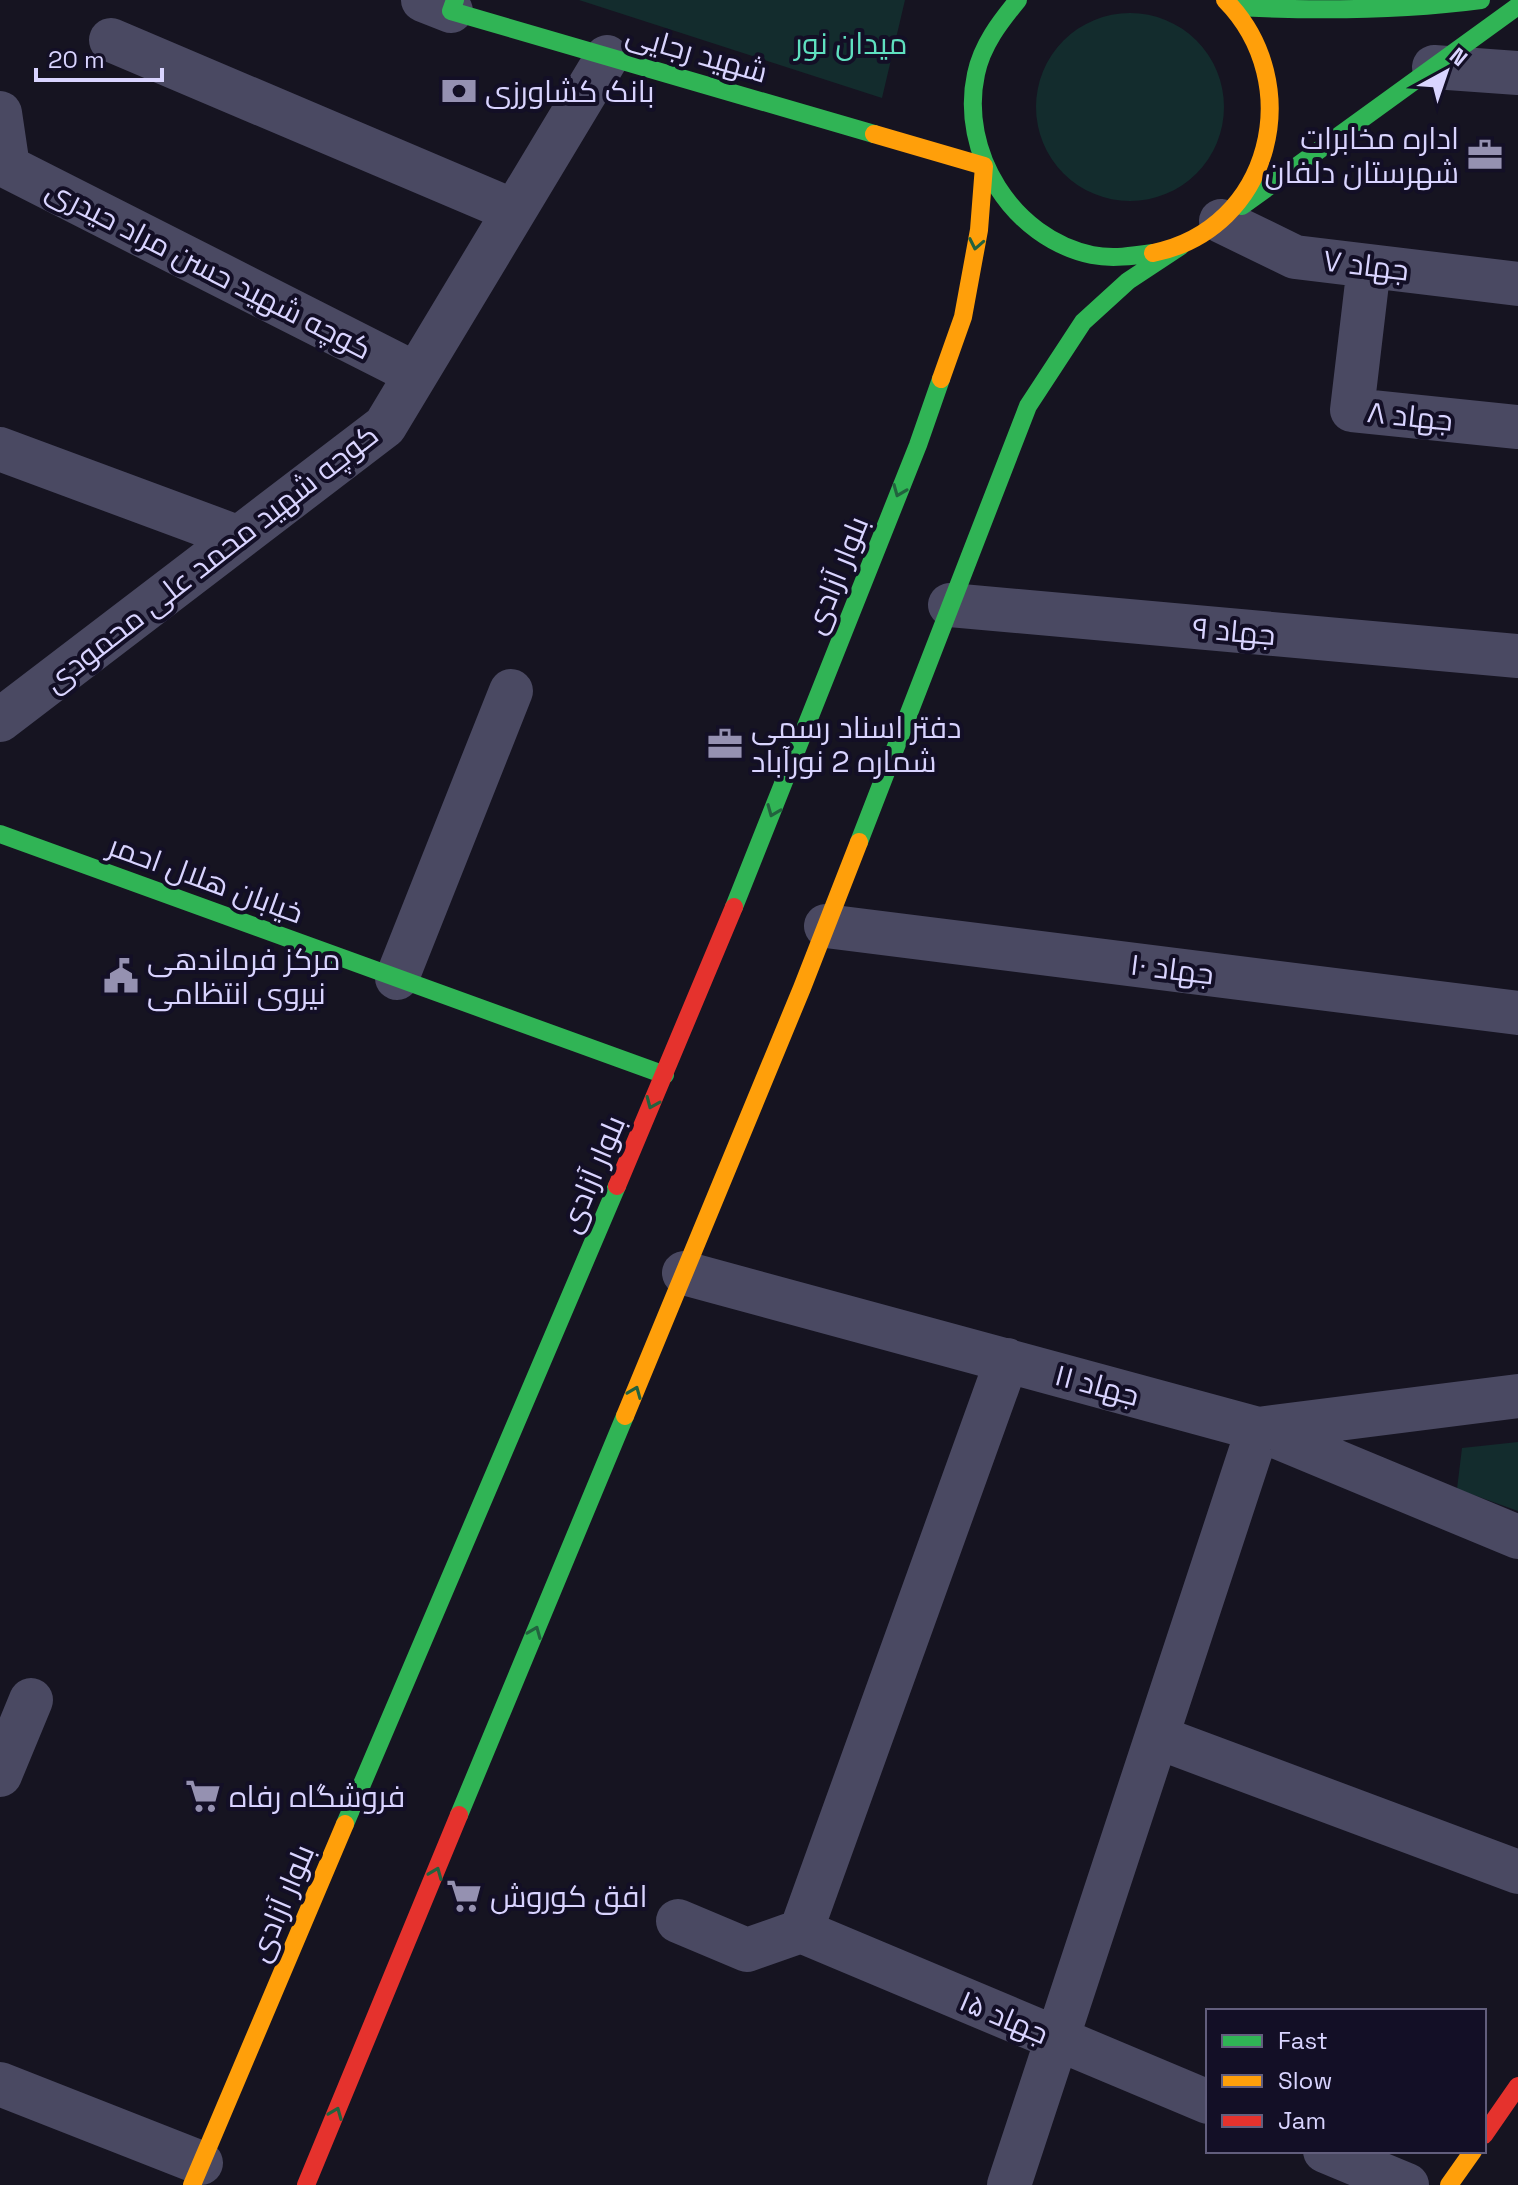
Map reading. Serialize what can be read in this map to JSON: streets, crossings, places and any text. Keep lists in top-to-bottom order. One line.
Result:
{"streets":{"main road":["شهید رجایی","بلوار آزادی","خیابان هلال احمر"],"street":["جهاد ۷","کوچه شهید حسن مراد حیدری","جهاد ۸","کوچه شهید محمد علی محمودی","جهاد ۹","جهاد ۱۰","جهاد ۱۱","جهاد ۱۵"]},"crossings":[["شهید رجایی","کوچه شهید محمد علی محمودی"],["شهید رجایی","بلوار آزادی"],["جهاد ۷","جهاد ۸"],["کوچه شهید حسن مراد حیدری","کوچه شهید محمد علی محمودی"],["بلوار آزادی","خیابان هلال احمر"]],"parks":["میدان نور"],"places":{"bank":["بانک کشاورزی"],"office":["اداره مخابرات شهرستان دلفان","دفتر اسناد رسمی شماره 2 نورآباد"],"public building":["مرکز فرماندهی نیروی انتظامی"],"supermarket":["فروشگاه رفاه","افق کوروش"]},"legend":["Fast","Slow","Jam"],"scale_bar":"20 m","north":"top right"}
